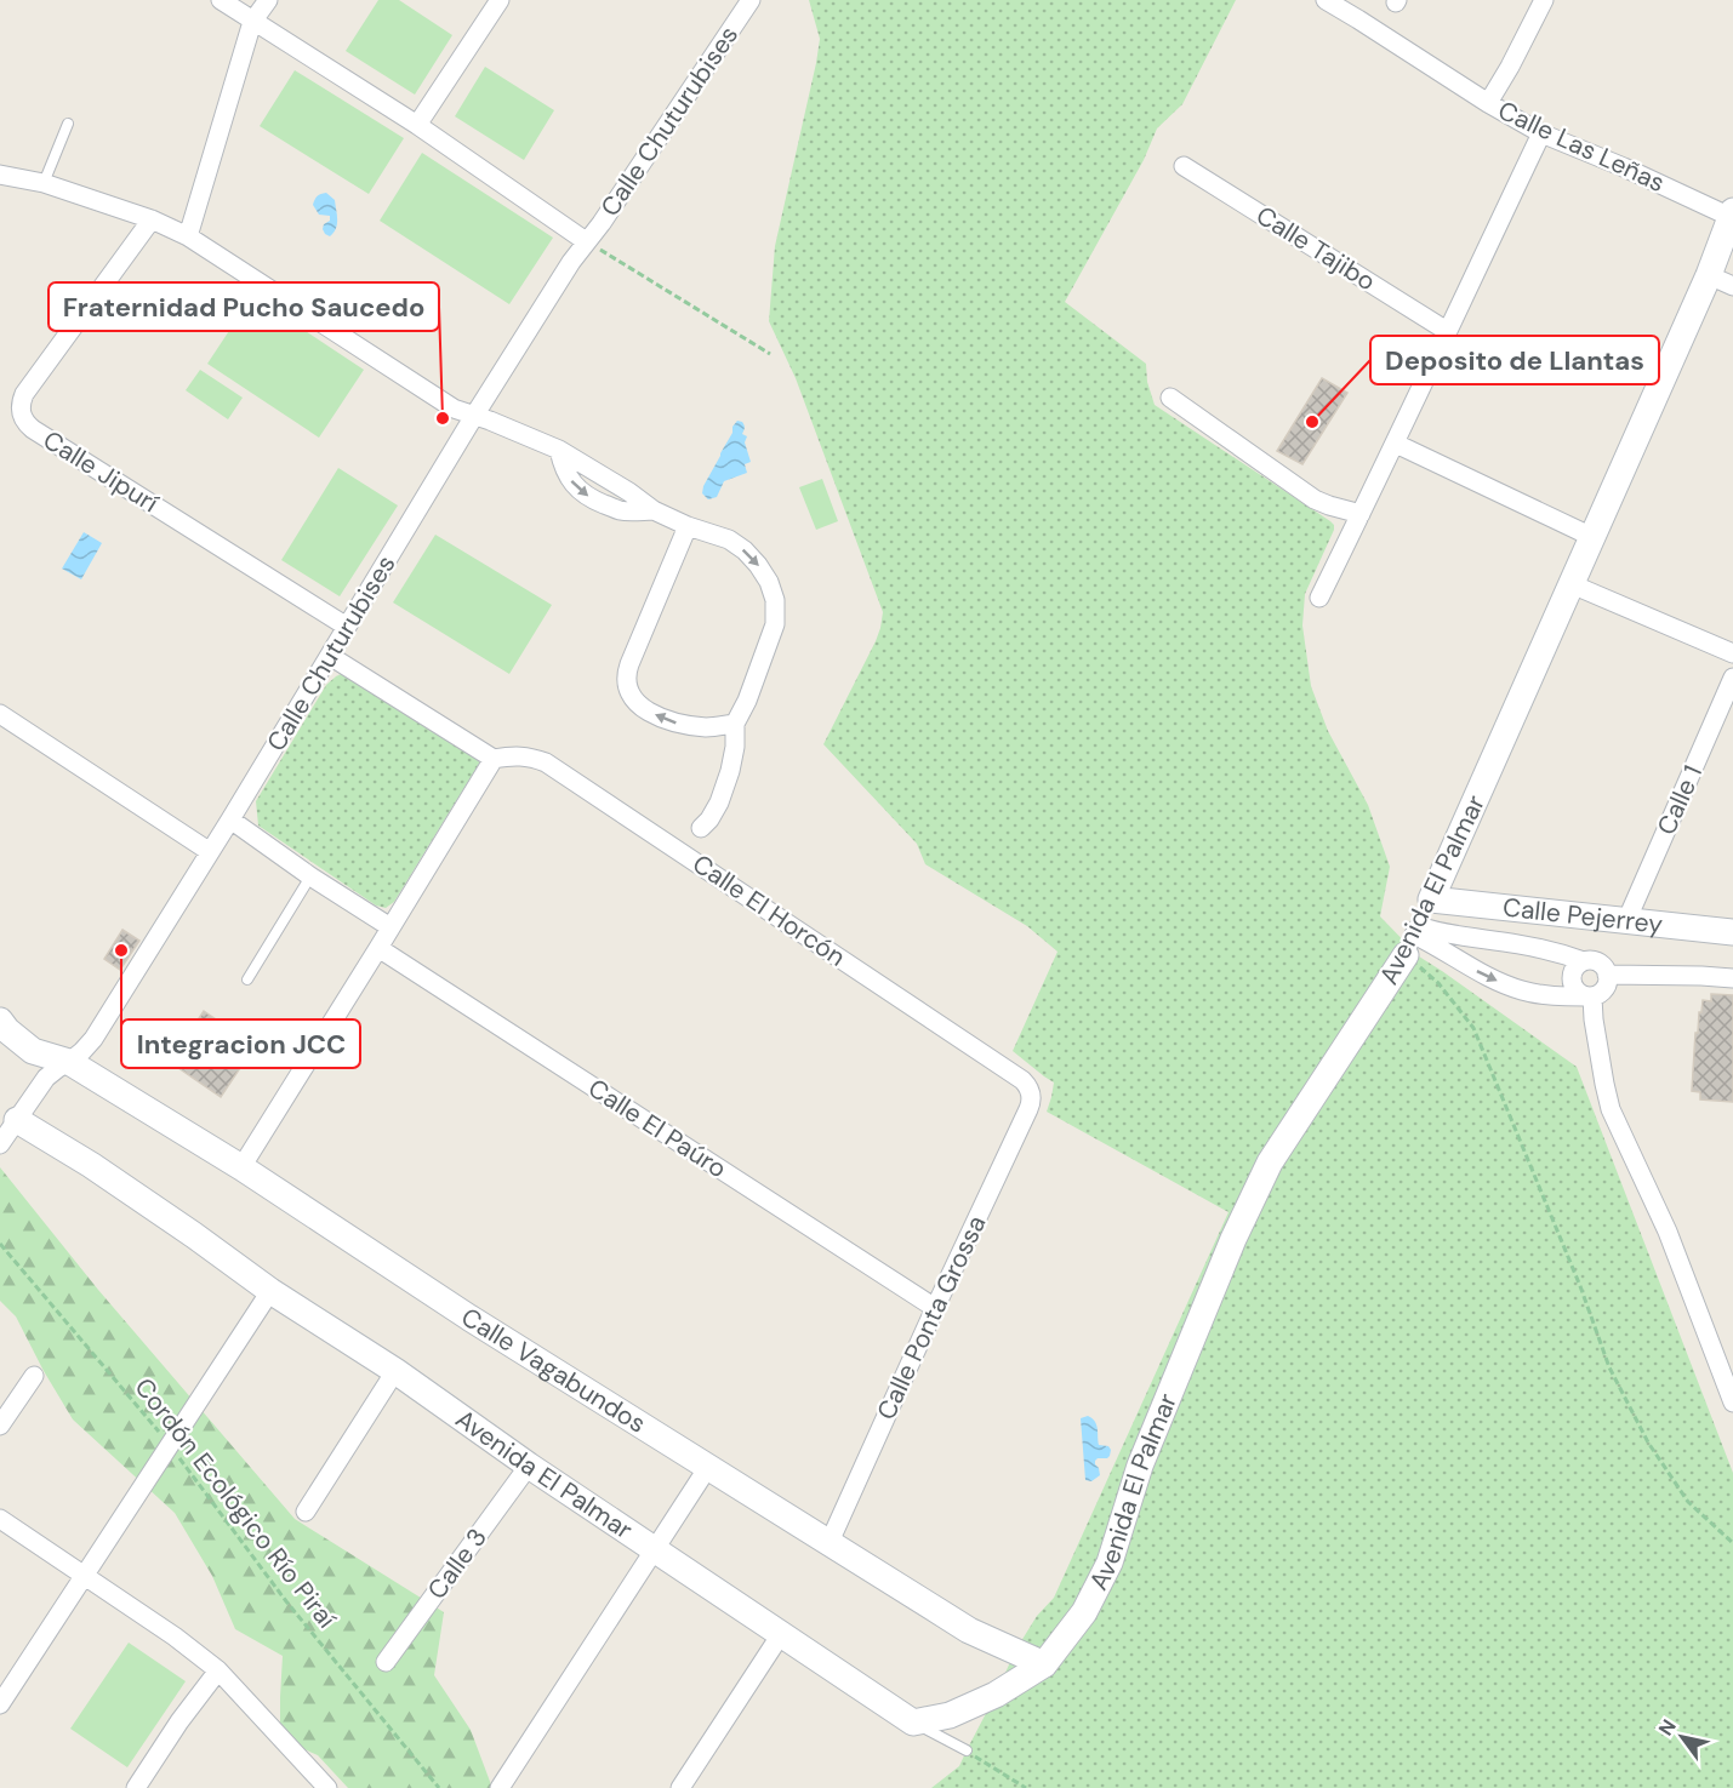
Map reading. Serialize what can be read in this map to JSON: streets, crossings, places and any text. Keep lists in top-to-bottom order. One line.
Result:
{"streets":{"street":["Calle Chuturubises","Calle Las Leñas","Calle Tajibo","Calle Jipurí","Calle 1","Avenida El Palmar","Calle El Horcón","Calle Pejerrey","Calle El Paúro","Calle Ponta Grossa","Calle Vagabundos","Calle 3"],"path":["Cordón Ecológico Río Piraí"]},"crossings":[["Calle Chuturubises","Calle Jipurí"],["Calle Chuturubises","Avenida El Palmar"],["Calle Chuturubises","Calle Vagabundos"],["Calle Las Leñas","Avenida El Palmar"],["Calle 1","Calle Pejerrey"],["Avenida El Palmar","Calle Pejerrey"],["Avenida El Palmar","Calle Vagabundos"],["Avenida El Palmar","Calle 3"],["Calle El Horcón","Calle Ponta Grossa"],["Calle El Paúro","Calle Ponta Grossa"],["Calle Ponta Grossa","Calle Vagabundos"]],"places":["Fraternidad Pucho Saucedo","Deposito de Llantas","Integracion JCC"],"north":"top left"}
